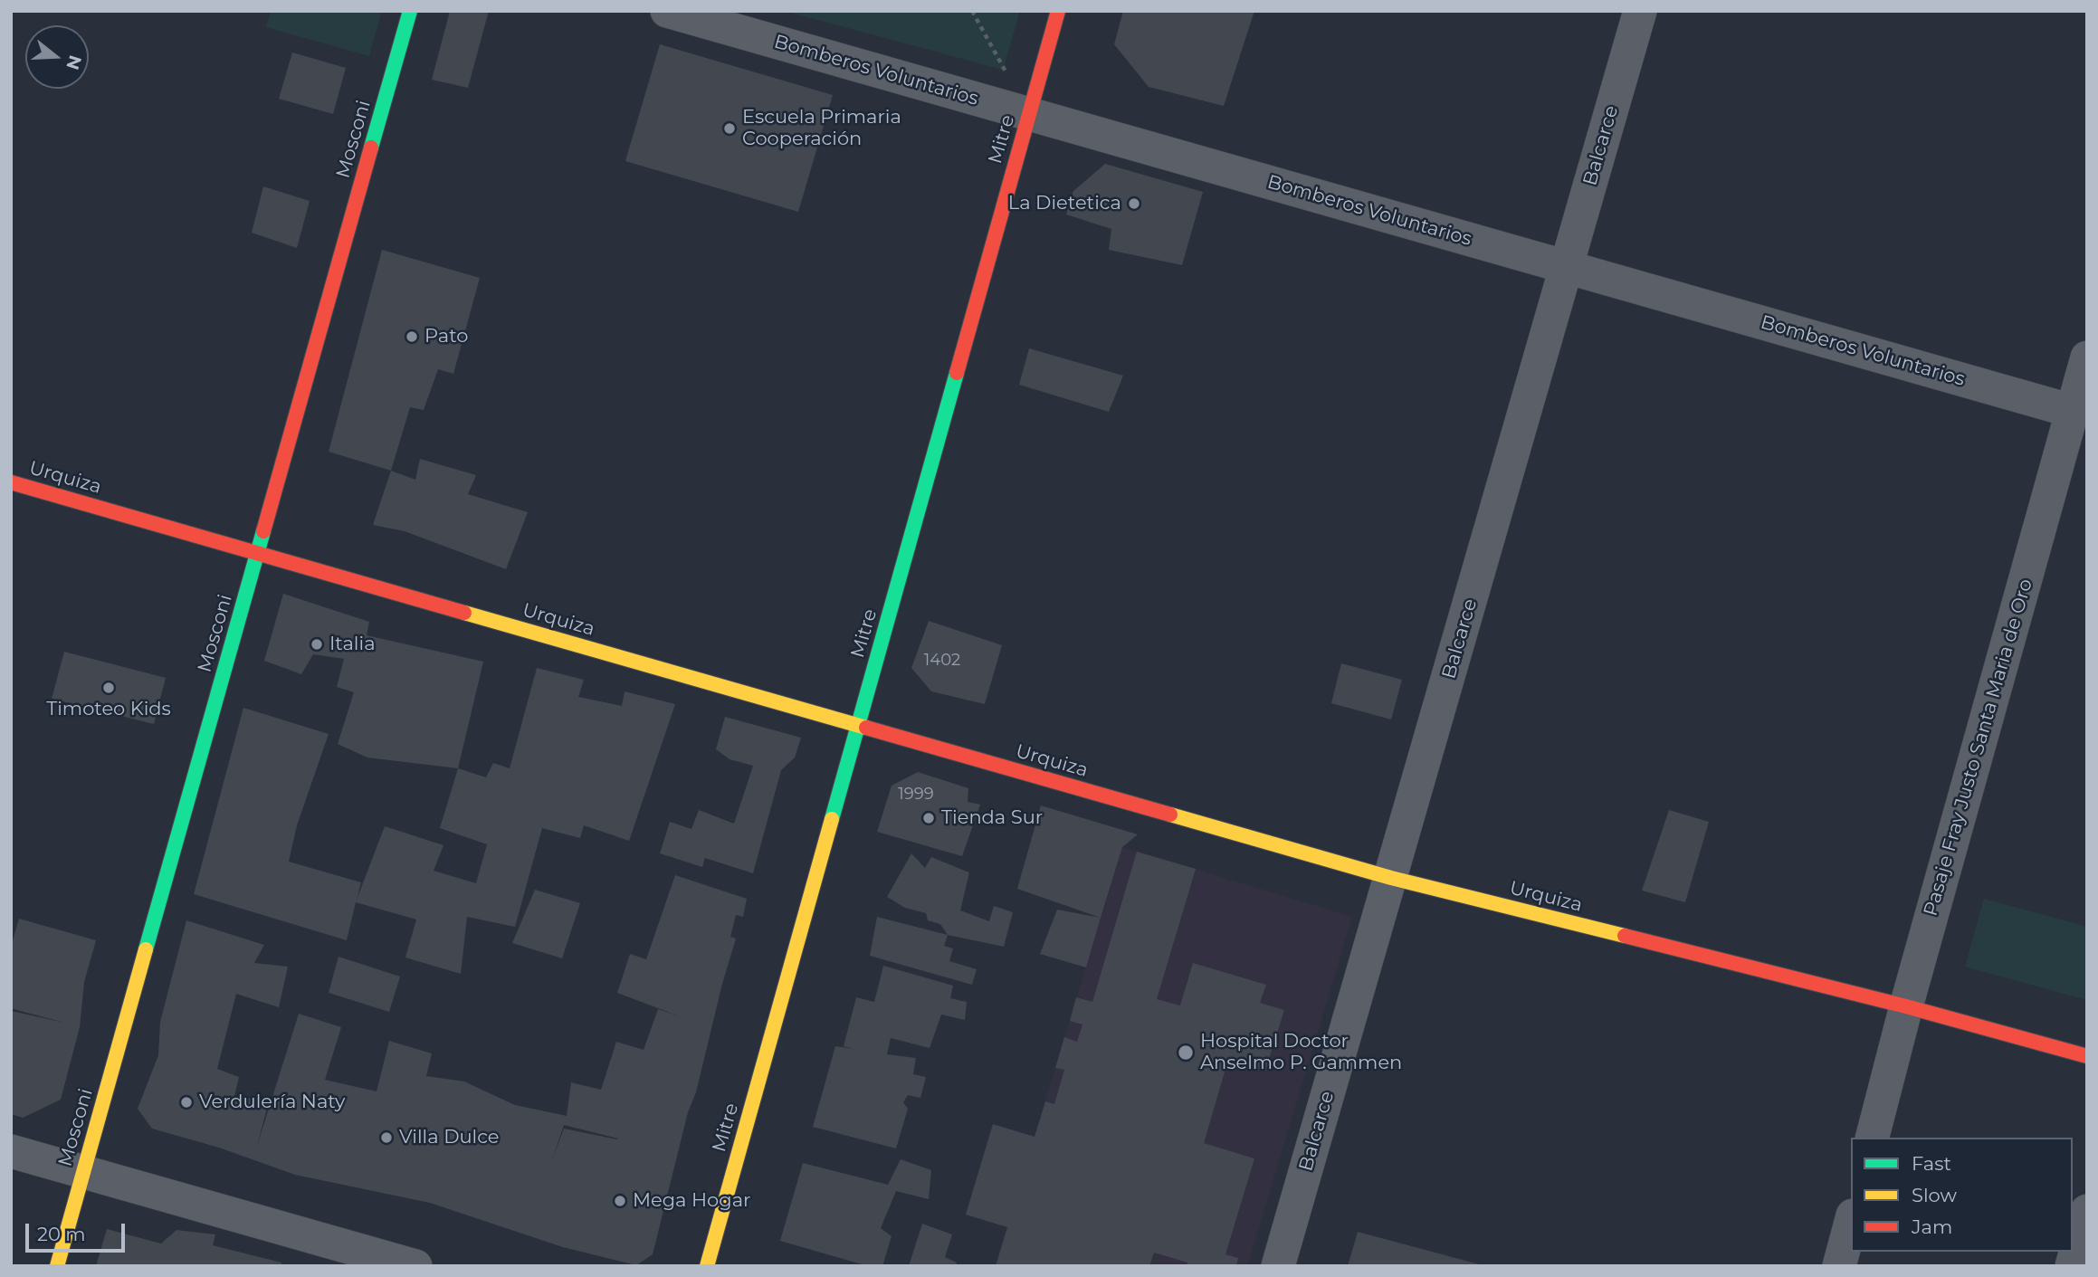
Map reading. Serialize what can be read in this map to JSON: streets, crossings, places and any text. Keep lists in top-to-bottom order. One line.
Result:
{"streets":{"street":["Bomberos Voluntarios","Mosconi","Mitre","Balcarce","Urquiza","Pasaje Fray Justo Santa Maria de Oro"]},"crossings":[["Bomberos Voluntarios","Mitre"],["Bomberos Voluntarios","Balcarce"],["Bomberos Voluntarios","Pasaje Fray Justo Santa Maria de Oro"],["Mosconi","Urquiza"],["Mitre","Urquiza"],["Balcarce","Urquiza"],["Urquiza","Pasaje Fray Justo Santa Maria de Oro"]],"places":["Escuela Primaria Cooperación","La Dietetica","Pato","Italia","Timoteo Kids","Tienda Sur","Hospital Doctor Anselmo P. Gammen","Verdulería Naty","Villa Dulce","Mega Hogar"],"house_numbers":["1402","1999"],"legend":["Fast","Slow","Jam"],"scale_bar":"20 m","north":"right"}
